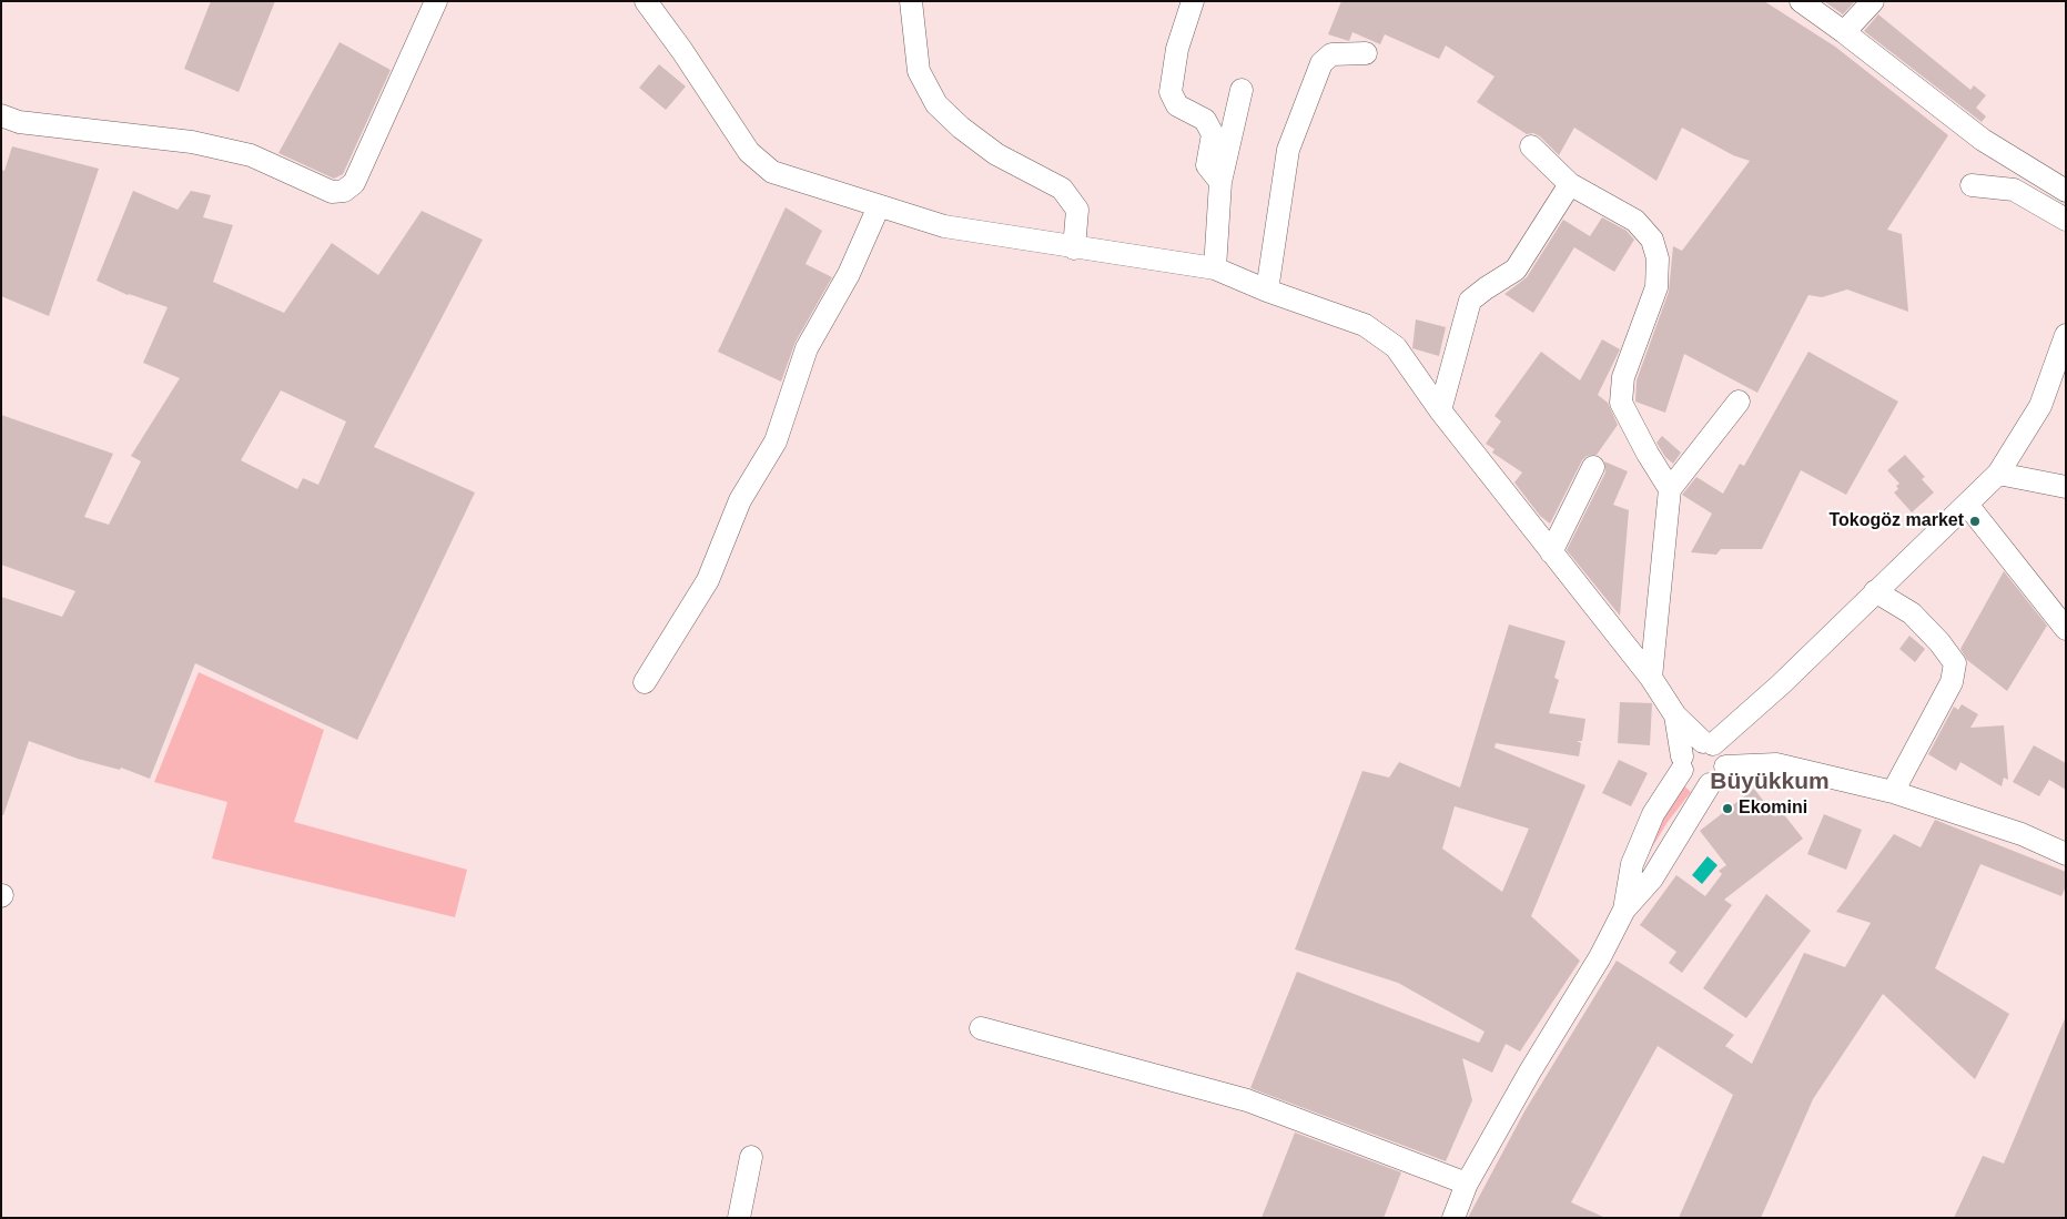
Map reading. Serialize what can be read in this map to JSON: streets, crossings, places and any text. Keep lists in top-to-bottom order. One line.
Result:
{"districts":["Büyükkum"],"places":["Tokogöz market","Ekomini"]}
